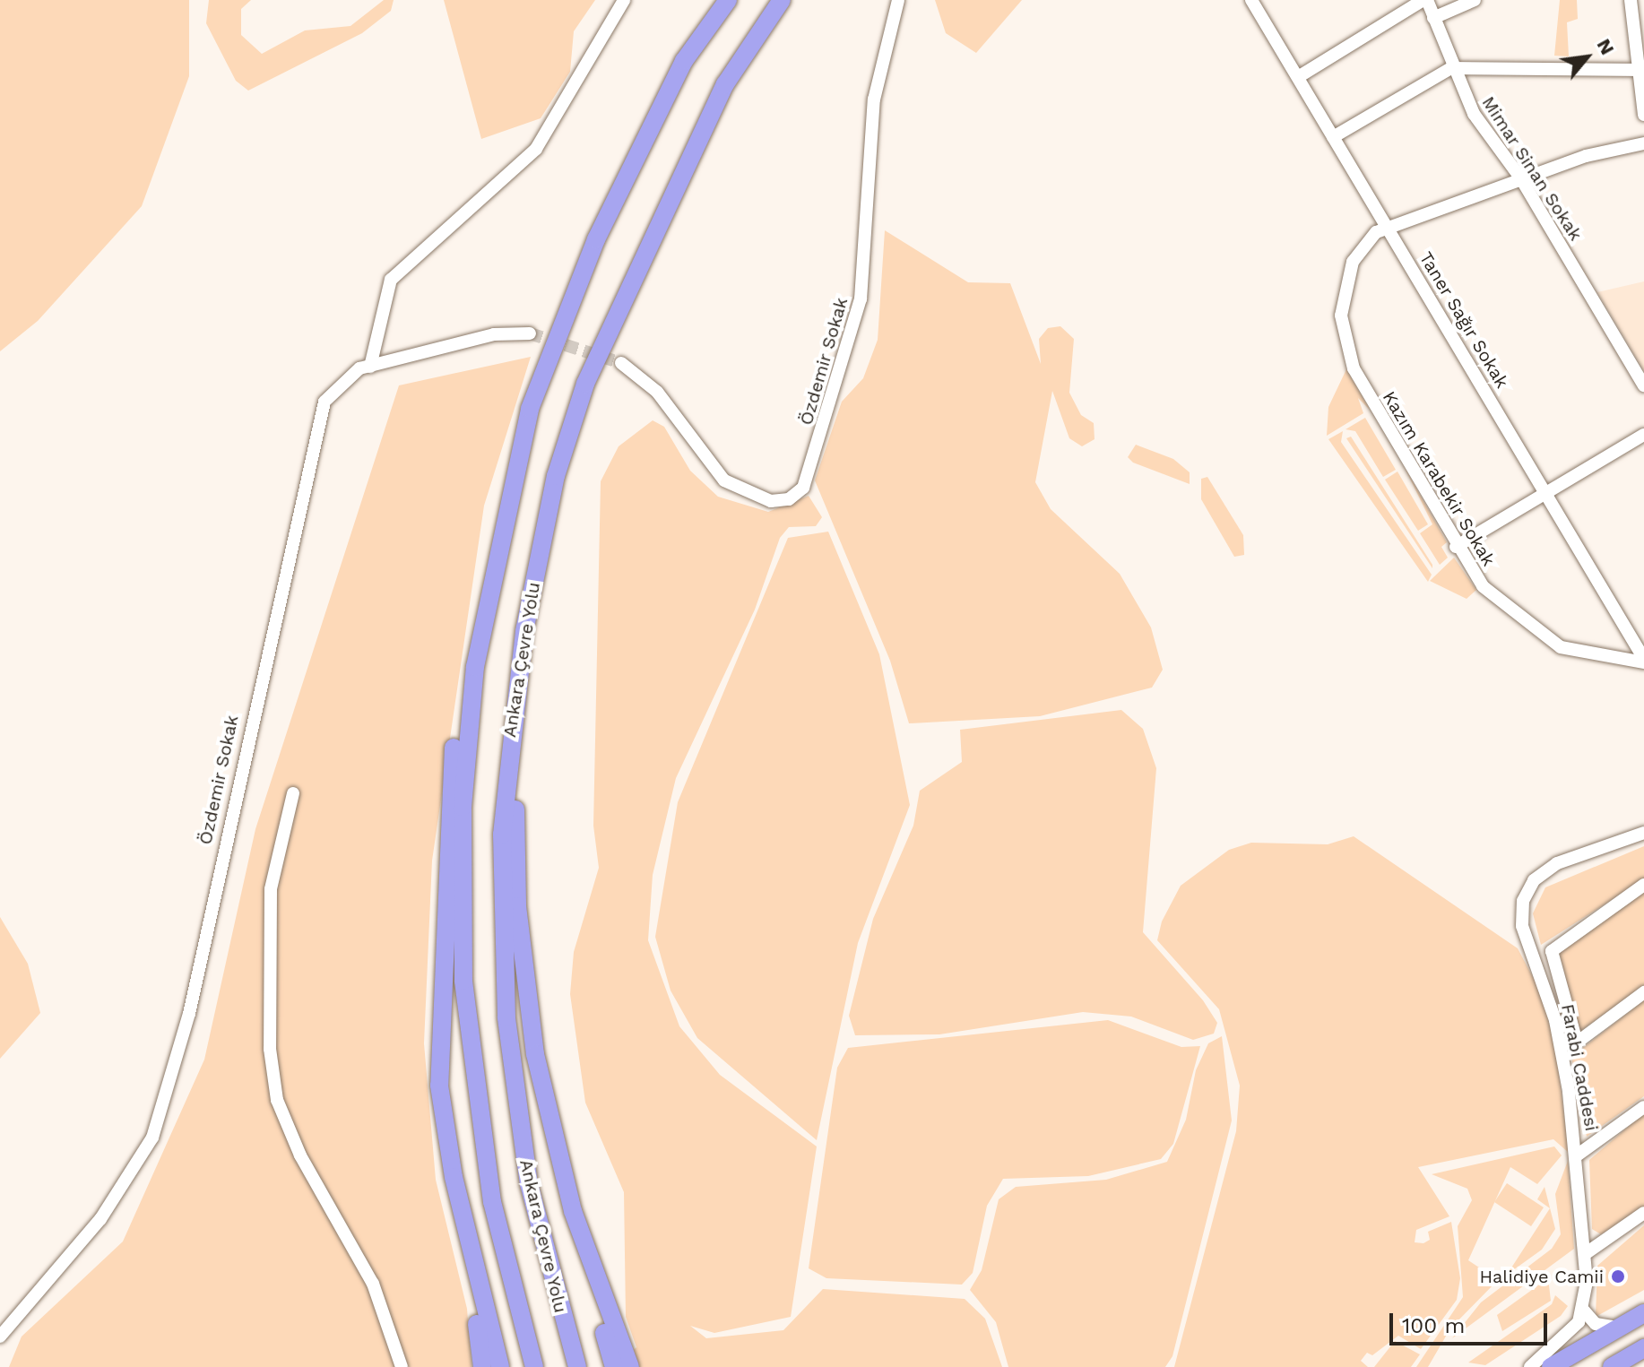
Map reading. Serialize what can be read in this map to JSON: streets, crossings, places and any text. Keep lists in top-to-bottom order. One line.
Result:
{"streets":{"highway":["Ankara Çevre Yolu"],"street":["Mimar Sinan Sokak","Taner Sağır Sokak","Özdemir Sokak","Kazım Karabekir Sokak","Farabi Caddesi"]},"crossings":[["Mimar Sinan Sokak","Kazım Karabekir Sokak"],["Taner Sağır Sokak","Kazım Karabekir Sokak"]],"places":["Halidiye Camii"],"scale_bar":"100 m","north":"top right"}
